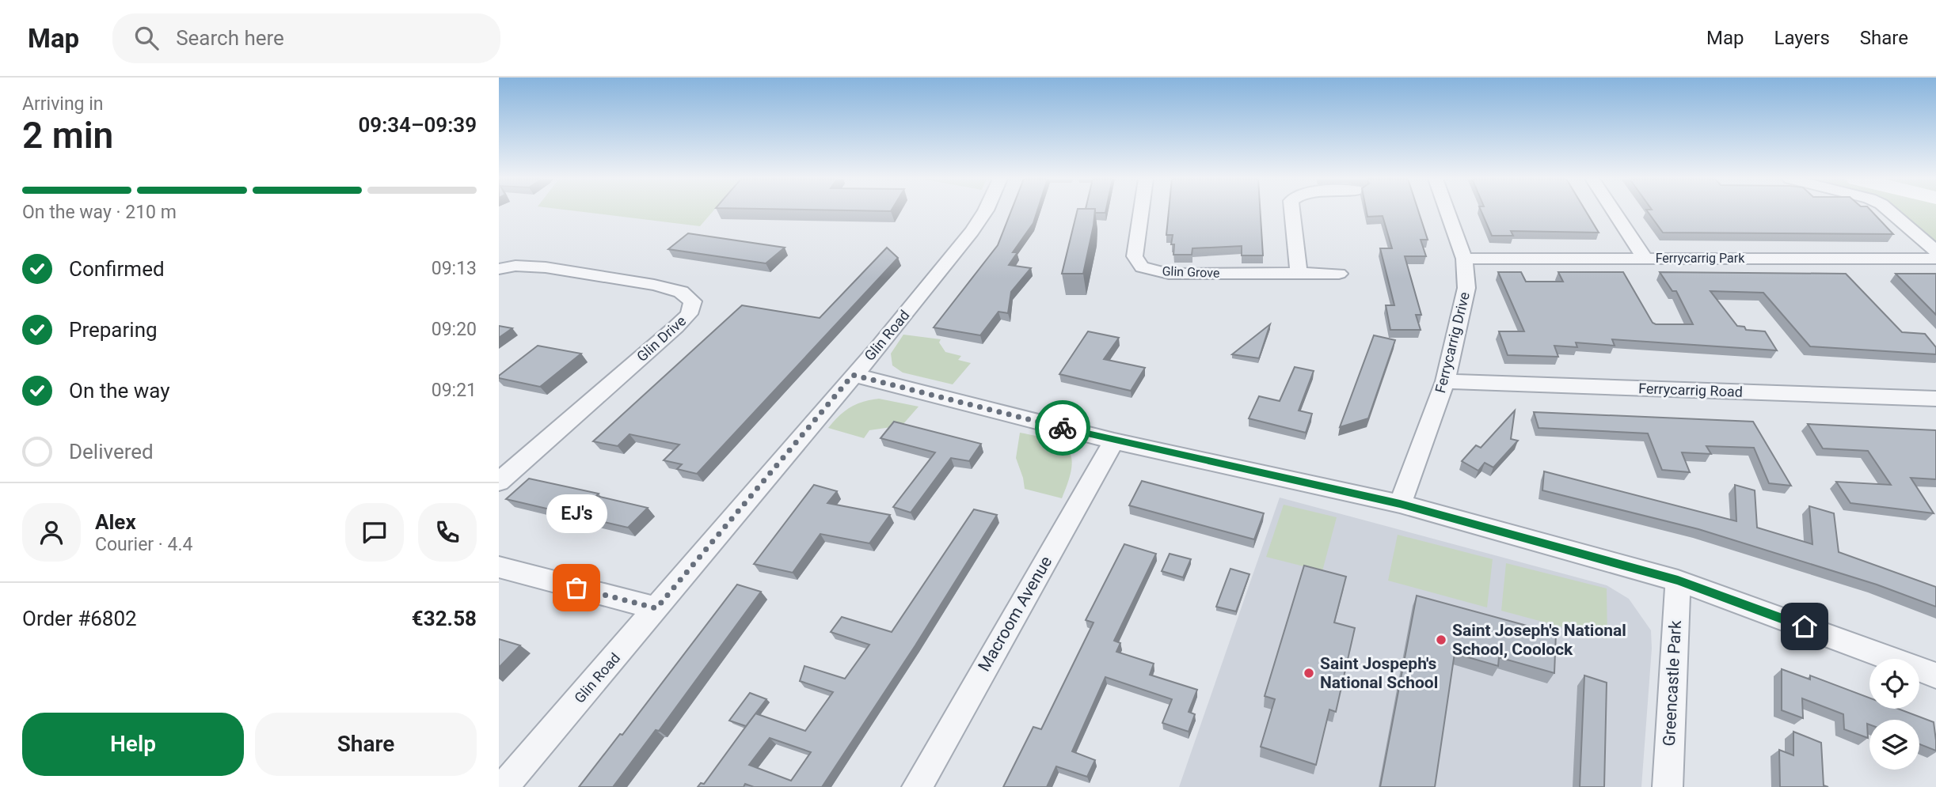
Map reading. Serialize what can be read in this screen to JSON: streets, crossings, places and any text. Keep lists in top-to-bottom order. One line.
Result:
{"streets":{"street":["Ferrycarrig Park","Glin Grove","Glin Road","Glin Drive","Ferrycarrig Drive","Ferrycarrig Road","Macroom Avenue","Greencastle Park"]},"crossings":[["Ferrycarrig Park","Ferrycarrig Drive"],["Ferrycarrig Drive","Ferrycarrig Road"]],"places":["EJ's","Saint Joseph's National School, Coolock","Saint Jospeph's National School"],"page":{"header":"Map","search":"Search here","nav":["Map","Layers","Share"],"heading":["2 min","Arriving in","09:34–09:39"],"panel":["Alex","Courier · 4.4","Order #6802","€32.58"],"bar":"On the way · 210 m","list":[["Confirmed","09:13"],["Preparing","09:20"],["On the way","09:21"],"Delivered"],"bubble":"EJ's","buttons":["Help","Share"]}}
